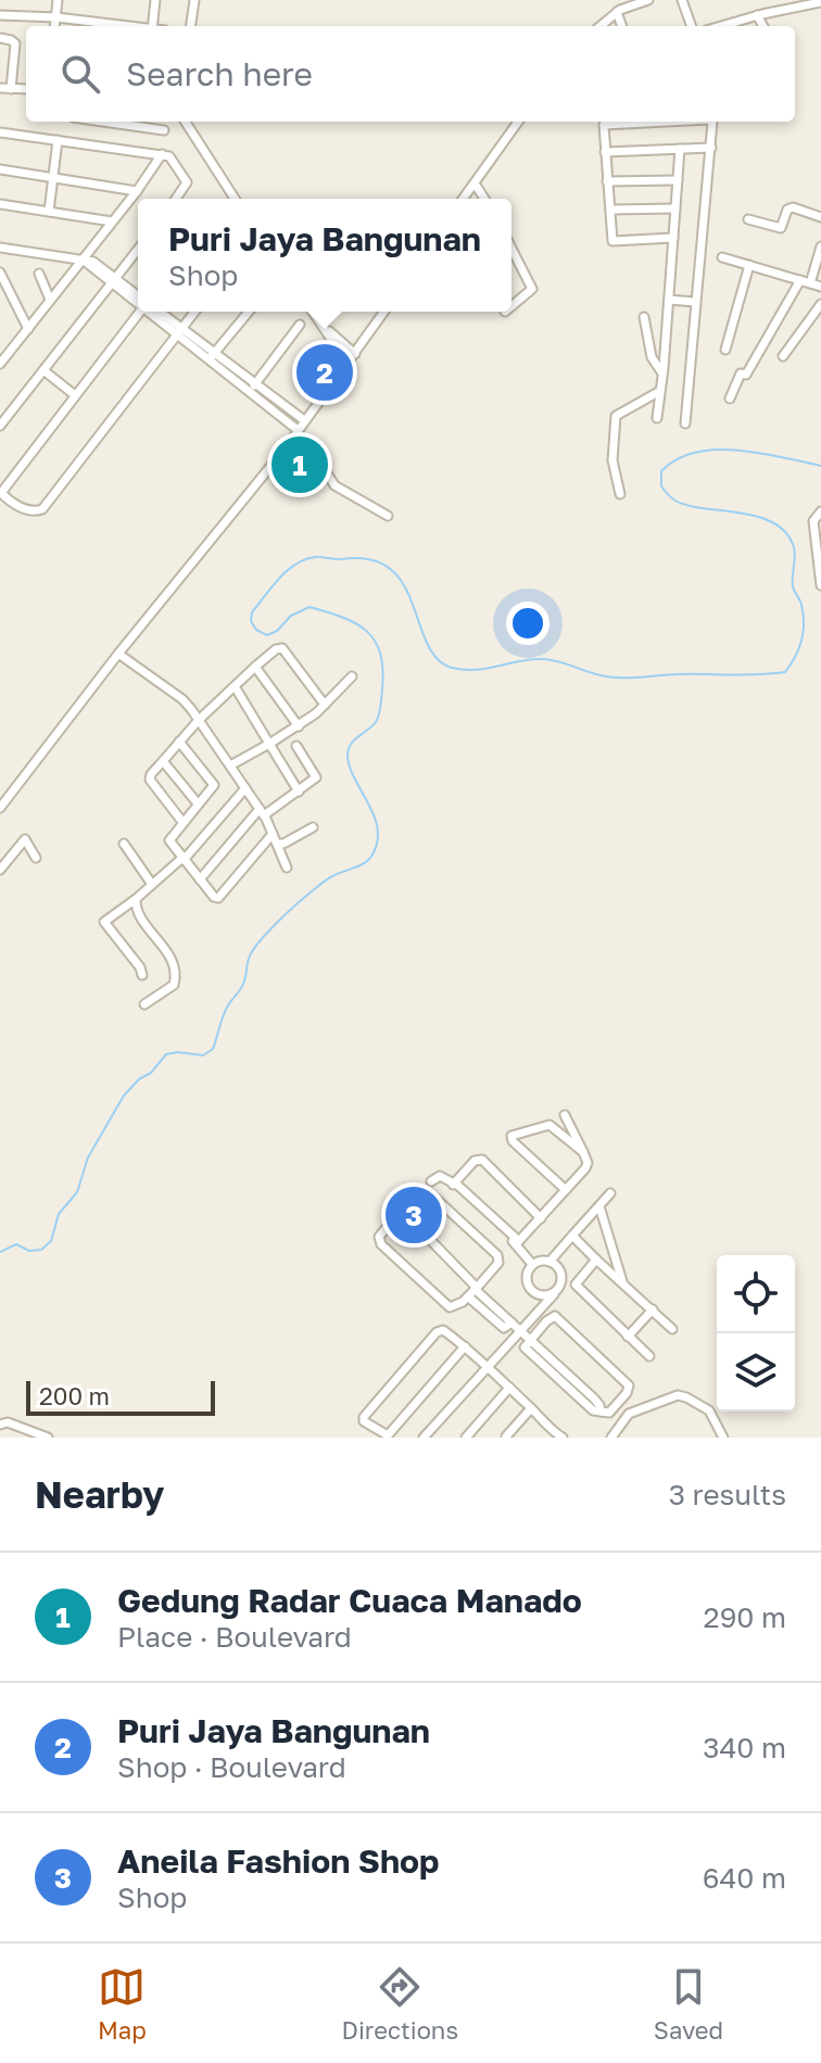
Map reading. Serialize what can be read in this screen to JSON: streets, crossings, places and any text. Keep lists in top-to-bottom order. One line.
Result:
{"scale_bar":"200 m","page":{"search":"Search here","popup":["Puri Jaya Bangunan","Shop"],"pins":["2","1","3"],"scale":"200 m","heading":["Nearby","3 results"],"list":[{"mark":"1","name":"Gedung Radar Cuaca Manado","note":"Place · Boulevard","value":"290 m"},{"mark":"2","name":"Puri Jaya Bangunan","note":"Shop · Boulevard","value":"340 m"},{"mark":"3","name":"Aneila Fashion Shop","note":"Shop","value":"640 m"}],"nav":["Map","Directions","Saved"]}}
